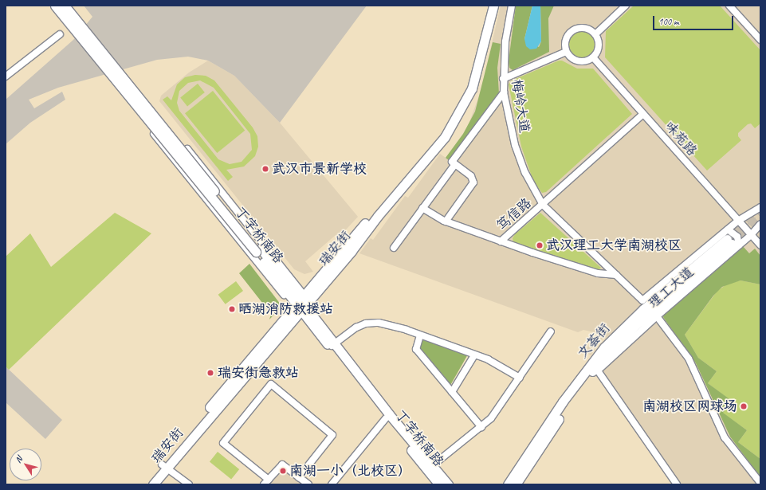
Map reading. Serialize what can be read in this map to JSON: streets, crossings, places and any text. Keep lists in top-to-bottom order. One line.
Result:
{"streets":{"main road":["丁字桥南路","瑞安街","文荟街"],"street":["梅岭大道","味苑路","笃信路","理工大道"]},"crossings":[["梅岭大道","笃信路"],["梅岭大道","理工大道"],["味苑路","笃信路"],["味苑路","理工大道"],["丁字桥南路","瑞安街"],["理工大道","文荟街"]],"places":["武汉市景新学校","武汉理工大学南湖校区","晒湖消防救援站","瑞安街急救站","南湖校区网球场","南湖一小（北校区）"],"scale_bar":"100 m","north":"top left"}
